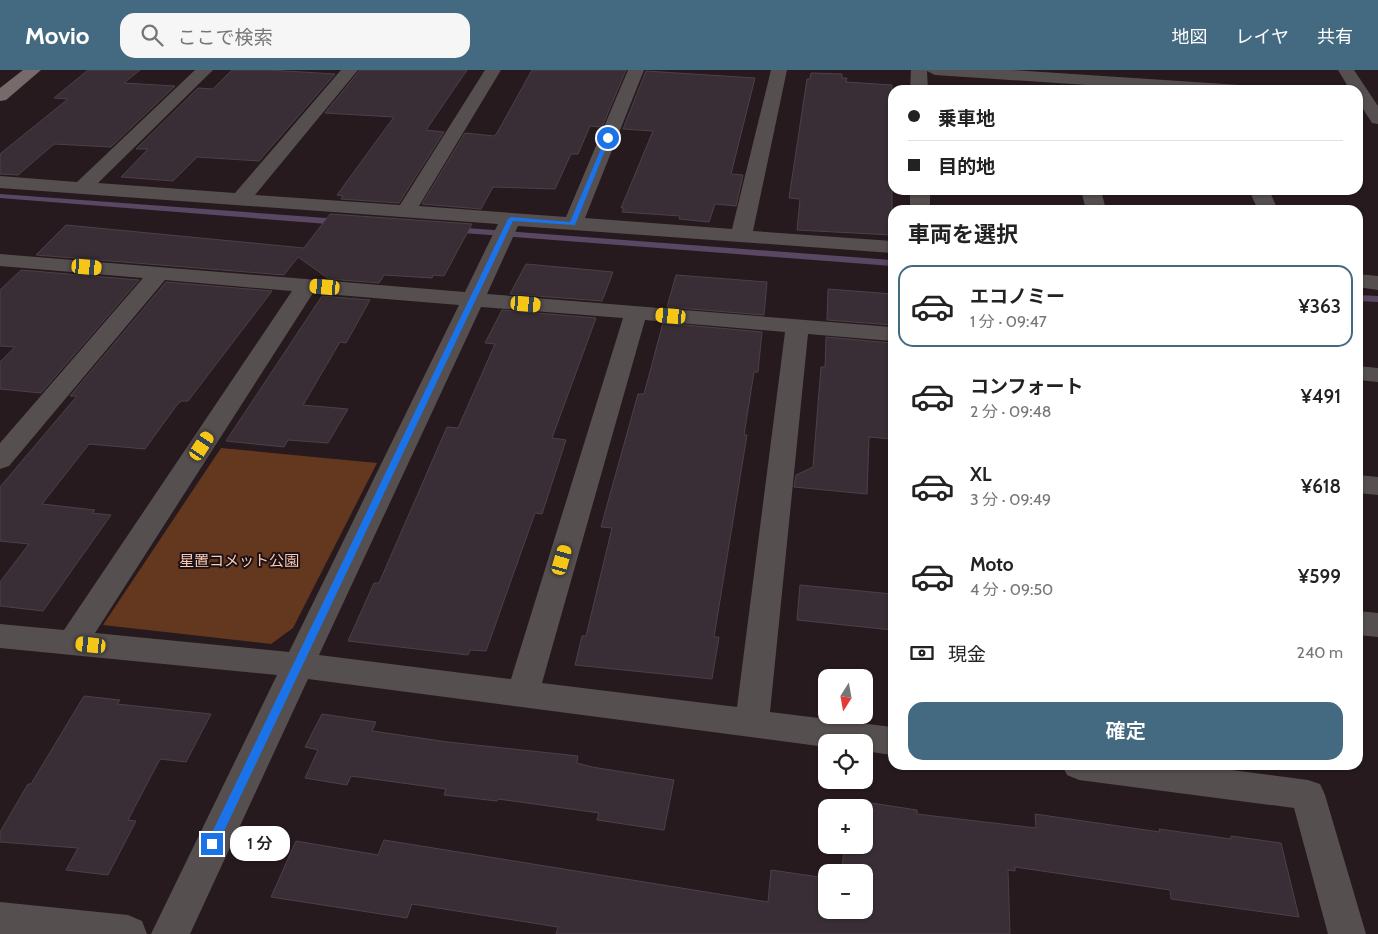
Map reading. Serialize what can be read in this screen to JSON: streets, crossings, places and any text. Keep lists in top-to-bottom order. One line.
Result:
{"parks":["星置コメット公園"],"north":"bottom","page":{"header":"Movio","search":"ここで検索","nav":["地図","レイヤ","共有"],"banner":["乗車地","目的地"],"heading":"車両を選択","list":[{"name":"エコノミー","note":"1 分 · 09:47","value":"¥363"},{"name":"コンフォート","note":"2 分 · 09:48","value":"¥491"},{"name":"XL","note":"3 分 · 09:49","value":"¥618"},{"name":"Moto","note":"4 分 · 09:50","value":"¥599"}],"pay":["現金","240 m"],"map_buttons":["+","−"],"buttons":"確定","bubble":"1 分"}}
